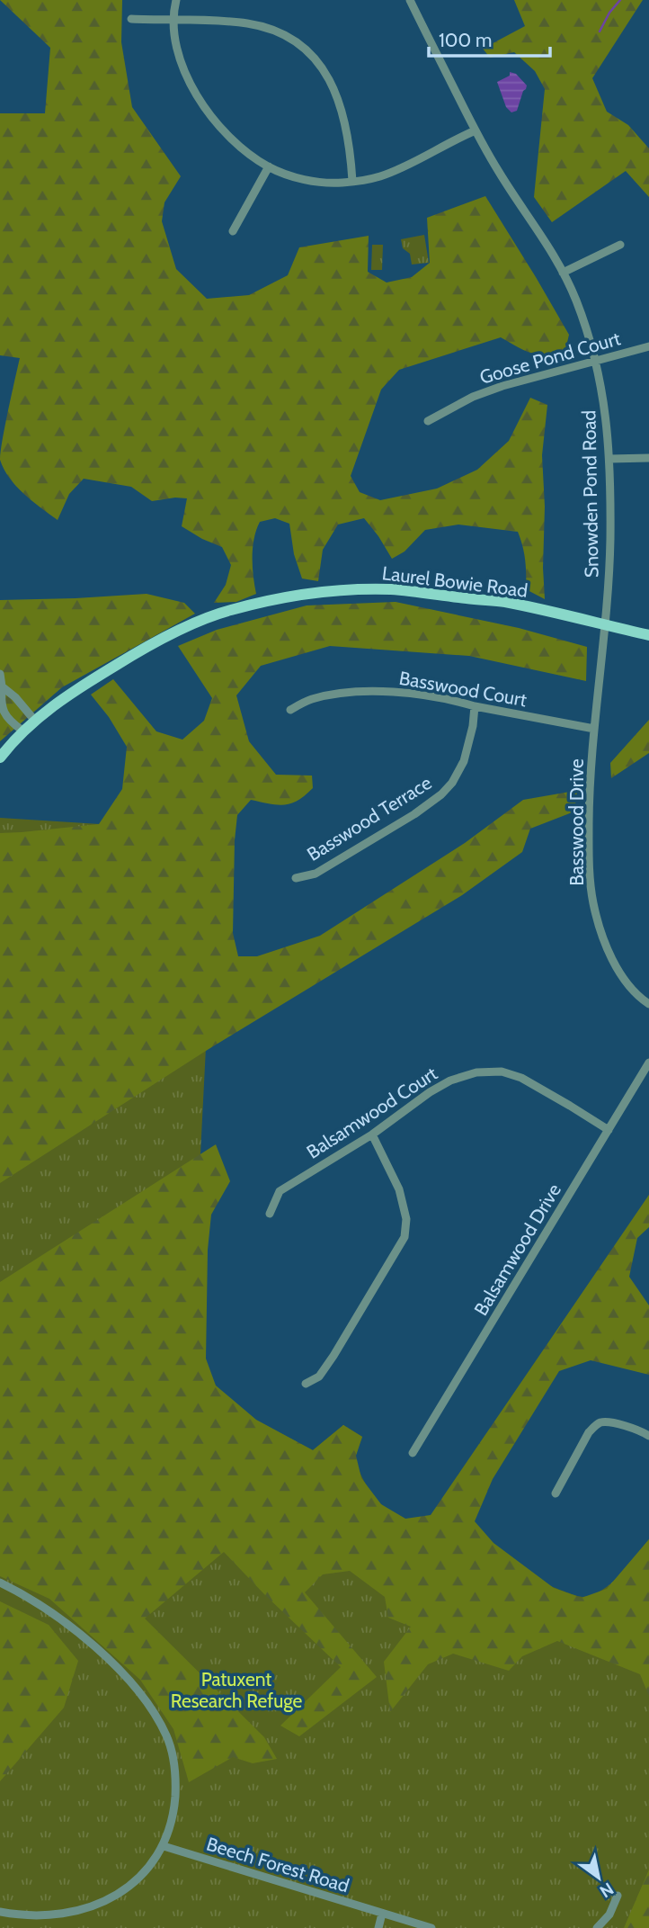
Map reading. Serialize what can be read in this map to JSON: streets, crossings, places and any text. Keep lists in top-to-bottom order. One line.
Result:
{"streets":{"main road":["Laurel Bowie Road"],"street":["Goose Pond Court","Snowden Pond Road","Basswood Court","Basswood Terrace","Basswood Drive","Balsamwood Court","Balsamwood Drive","Beech Forest Road"]},"crossings":[["Goose Pond Court","Snowden Pond Road"],["Snowden Pond Road","Laurel Bowie Road"],["Snowden Pond Road","Basswood Drive"],["Laurel Bowie Road","Basswood Drive"],["Basswood Court","Basswood Terrace"],["Basswood Court","Basswood Drive"],["Balsamwood Court","Balsamwood Drive"]],"parks":["Patuxent Research Refuge"],"scale_bar":"100 m","north":"bottom right"}
